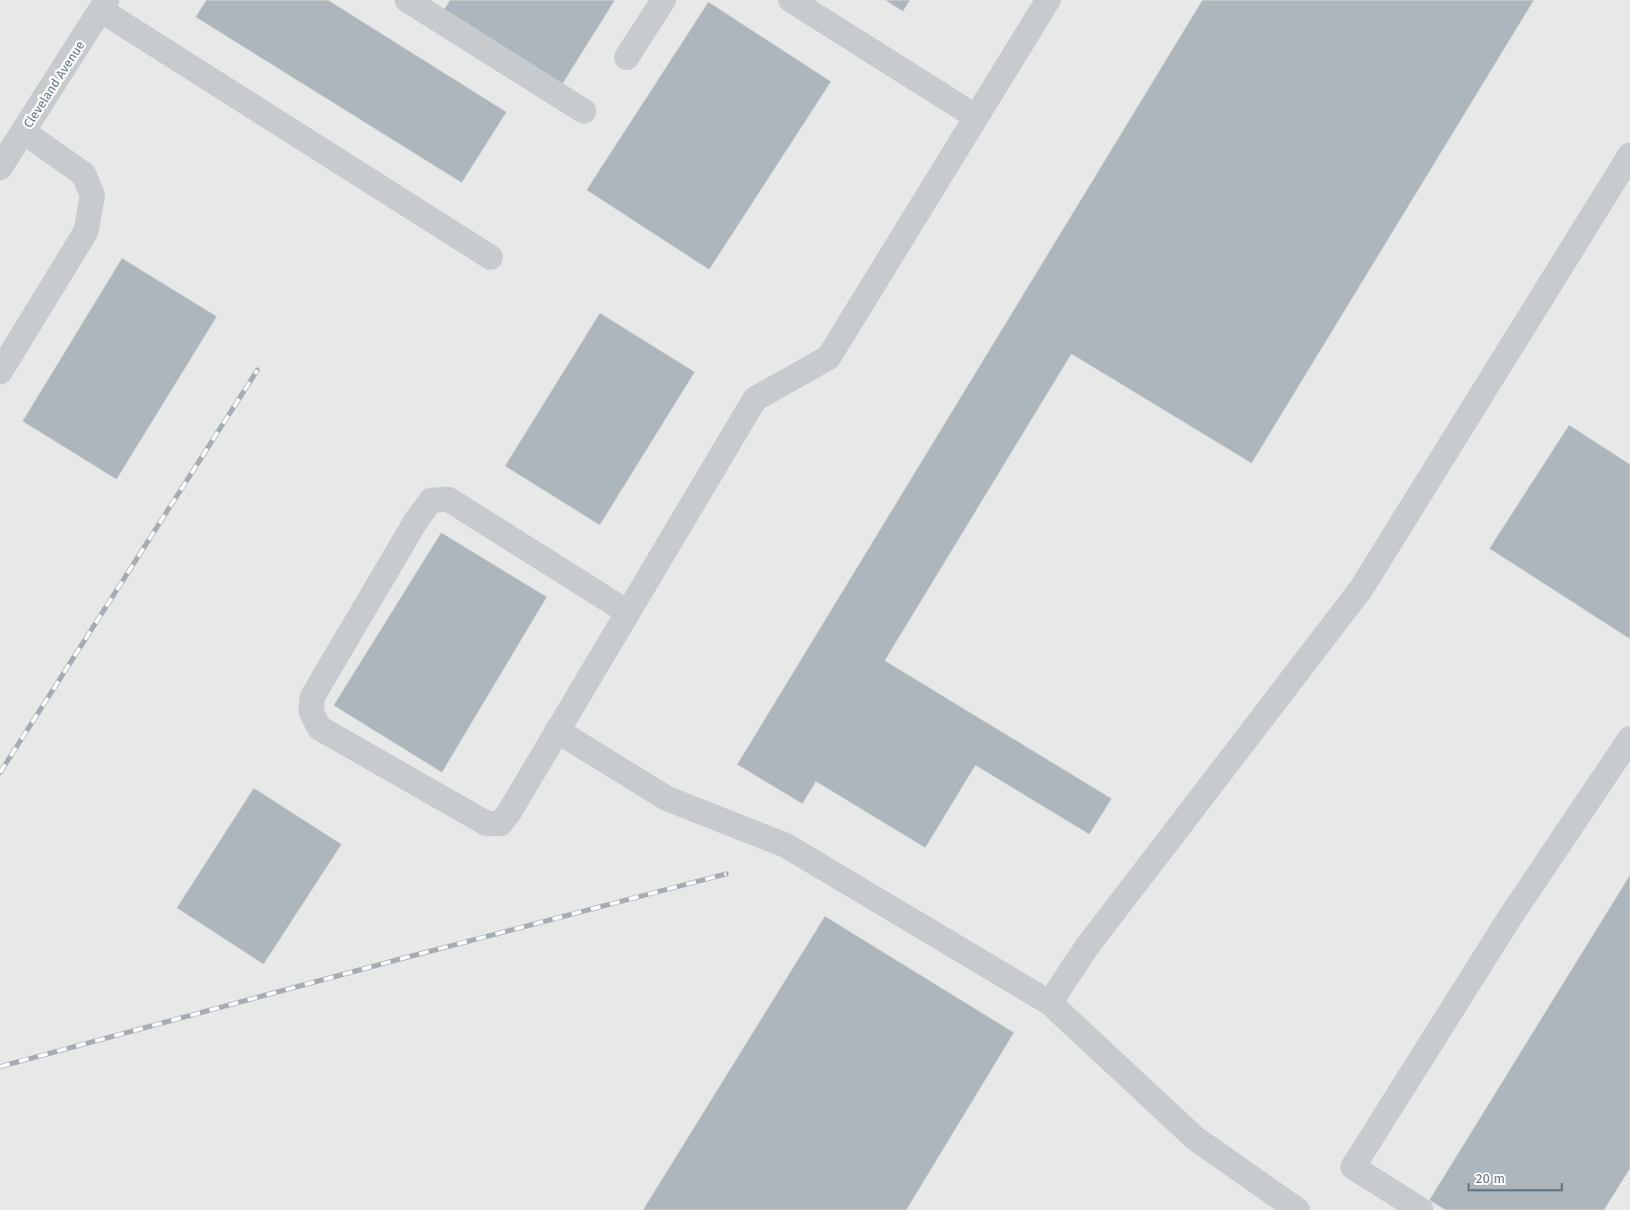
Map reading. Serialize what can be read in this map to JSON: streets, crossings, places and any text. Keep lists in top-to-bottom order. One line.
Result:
{"streets":{"street":["Cleveland Avenue"]},"scale_bar":"20 m"}
